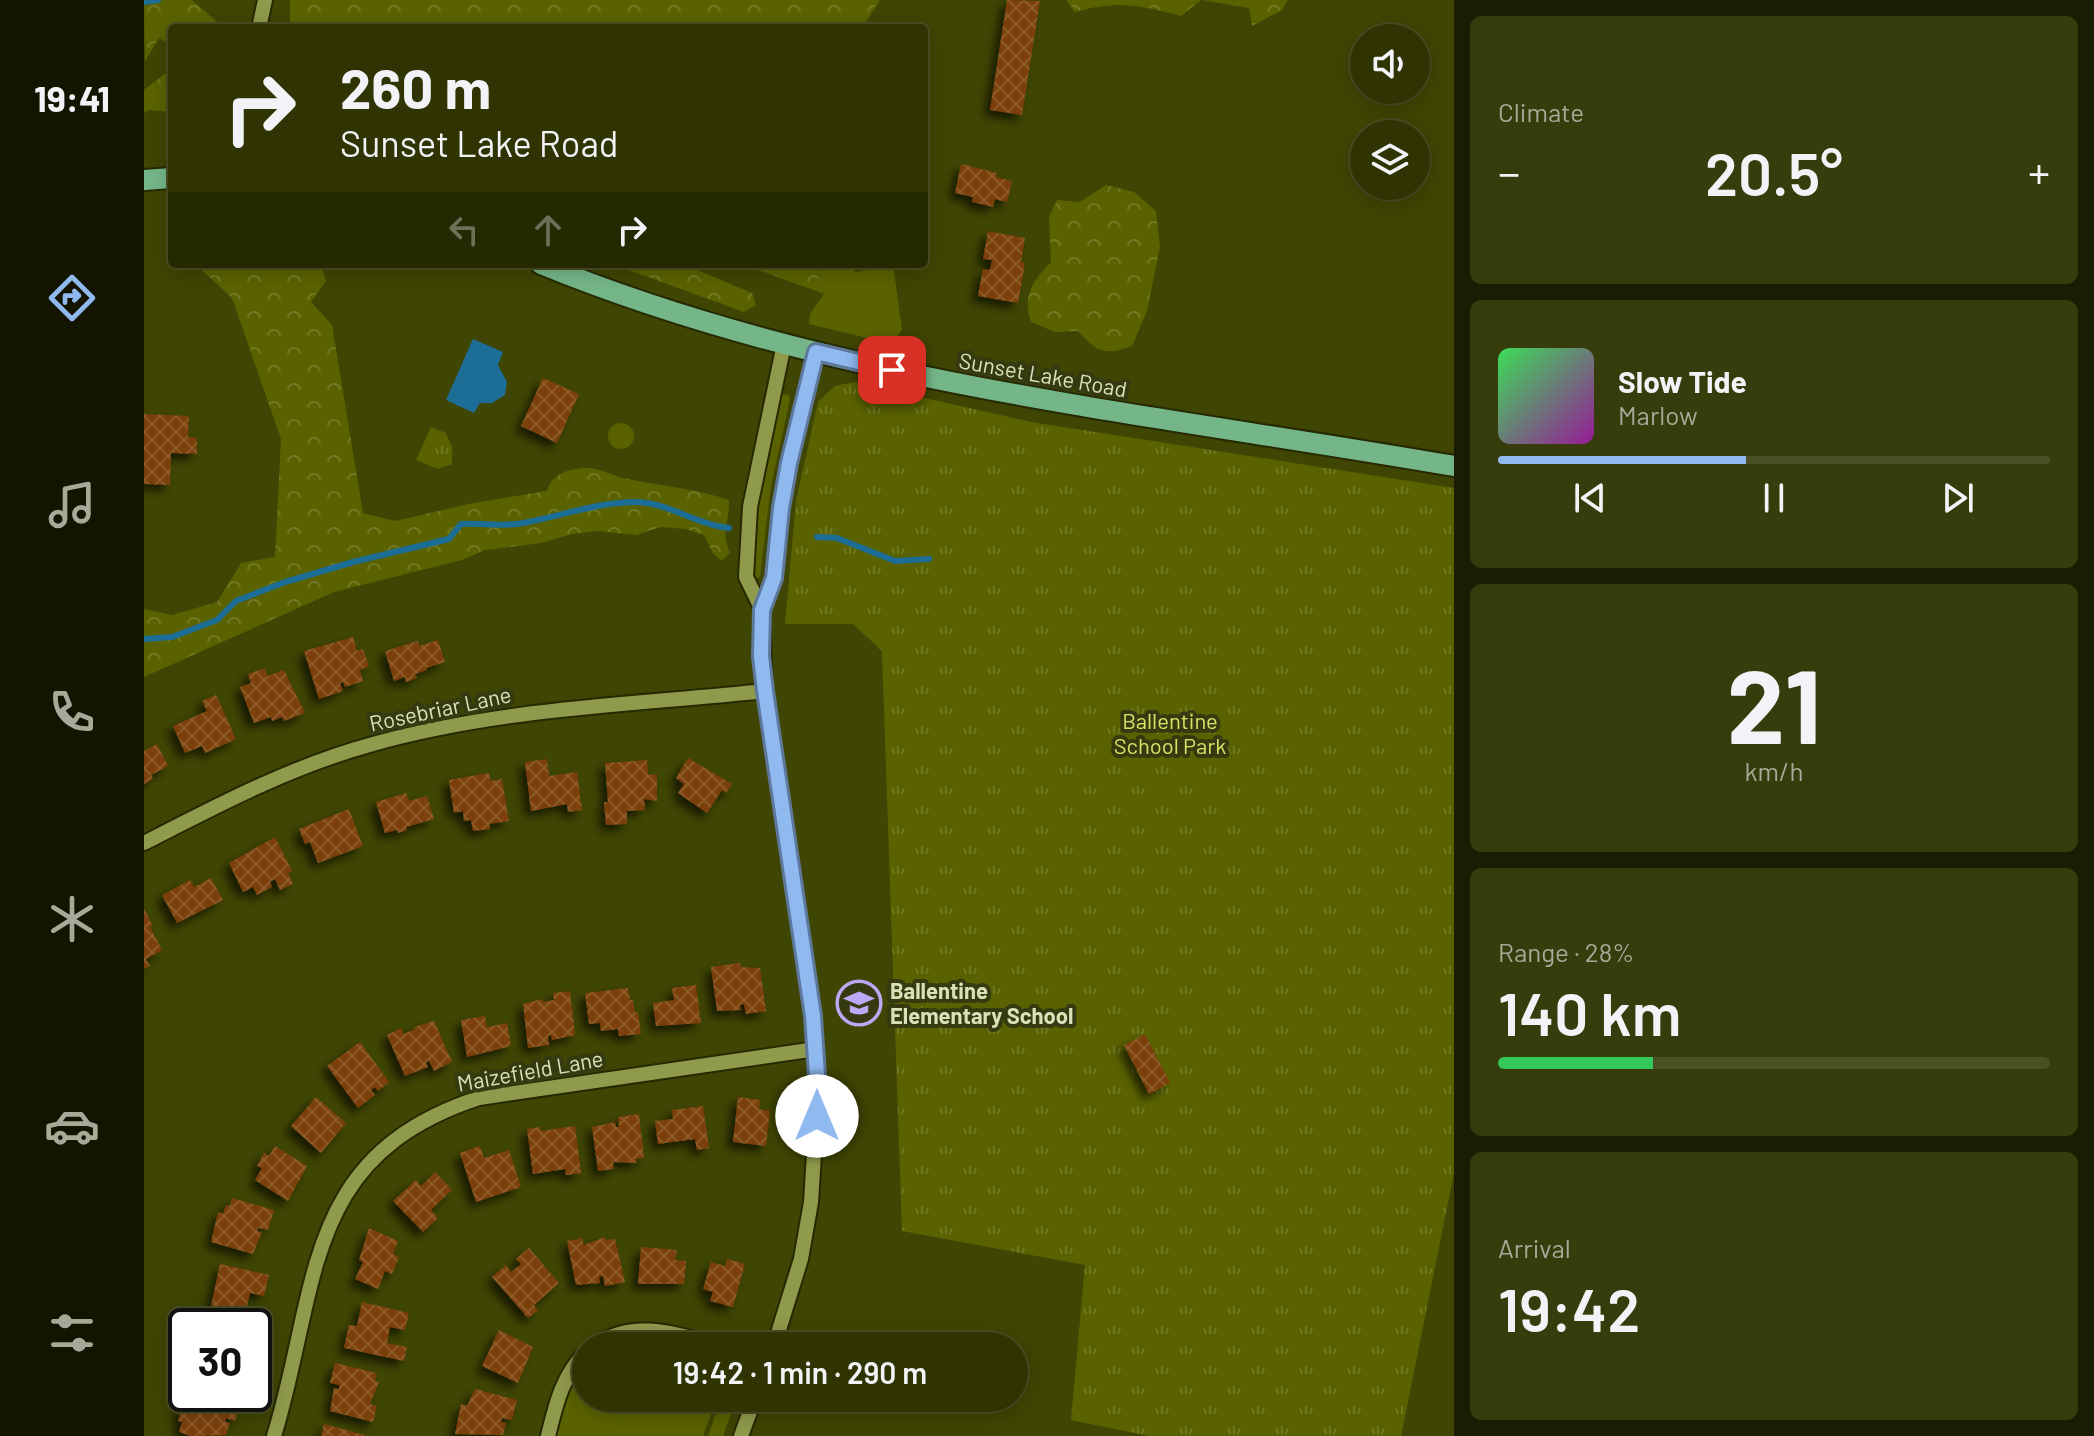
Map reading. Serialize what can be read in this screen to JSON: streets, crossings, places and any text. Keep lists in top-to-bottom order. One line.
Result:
{"streets":{"main road":["Sunset Lake Road"],"street":["Rosebriar Lane","Maizefield Lane"]},"parks":["Ballentine School Park"],"places":{"school or university":["Ballentine Elementary School"]},"page":{"tabs":"19:41","tile":["Climate",["21","km/h"],["Range · 28%","140 km"],["Arrival","19:42"]],"turn":["260 m","Sunset Lake Road"],"heat":["−","20.5°","+"],"song":["Slow Tide","Marlow"],"limit":"30","trip":"19:42 · 1 min · 290 m"}}
